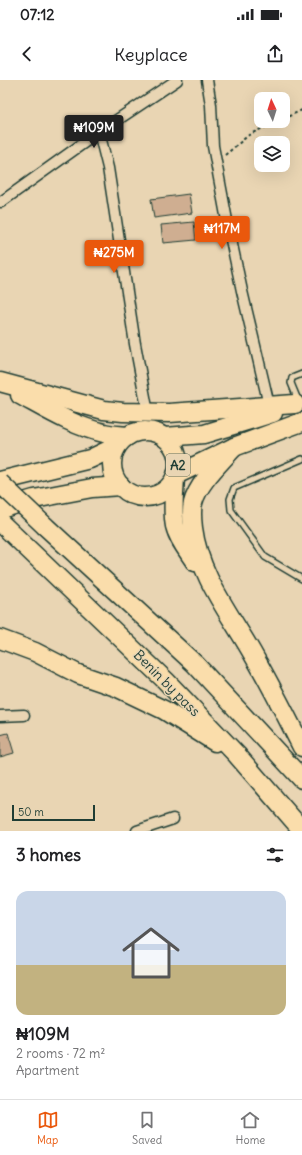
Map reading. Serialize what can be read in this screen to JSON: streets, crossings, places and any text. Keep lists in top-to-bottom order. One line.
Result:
{"streets":{"highway":["A2","Benin by pass"]},"scale_bar":"50 m","north":"top","page":{"status":"07:12","header":"Keyplace","price":["₦109M","₦117M","₦275M"],"scale":"50 m","heading":"3 homes","list":[{"name":"₦109M","note":"2 rooms · 72 m² · Apartment"}],"tabs":["Map","Saved","Home"]}}
